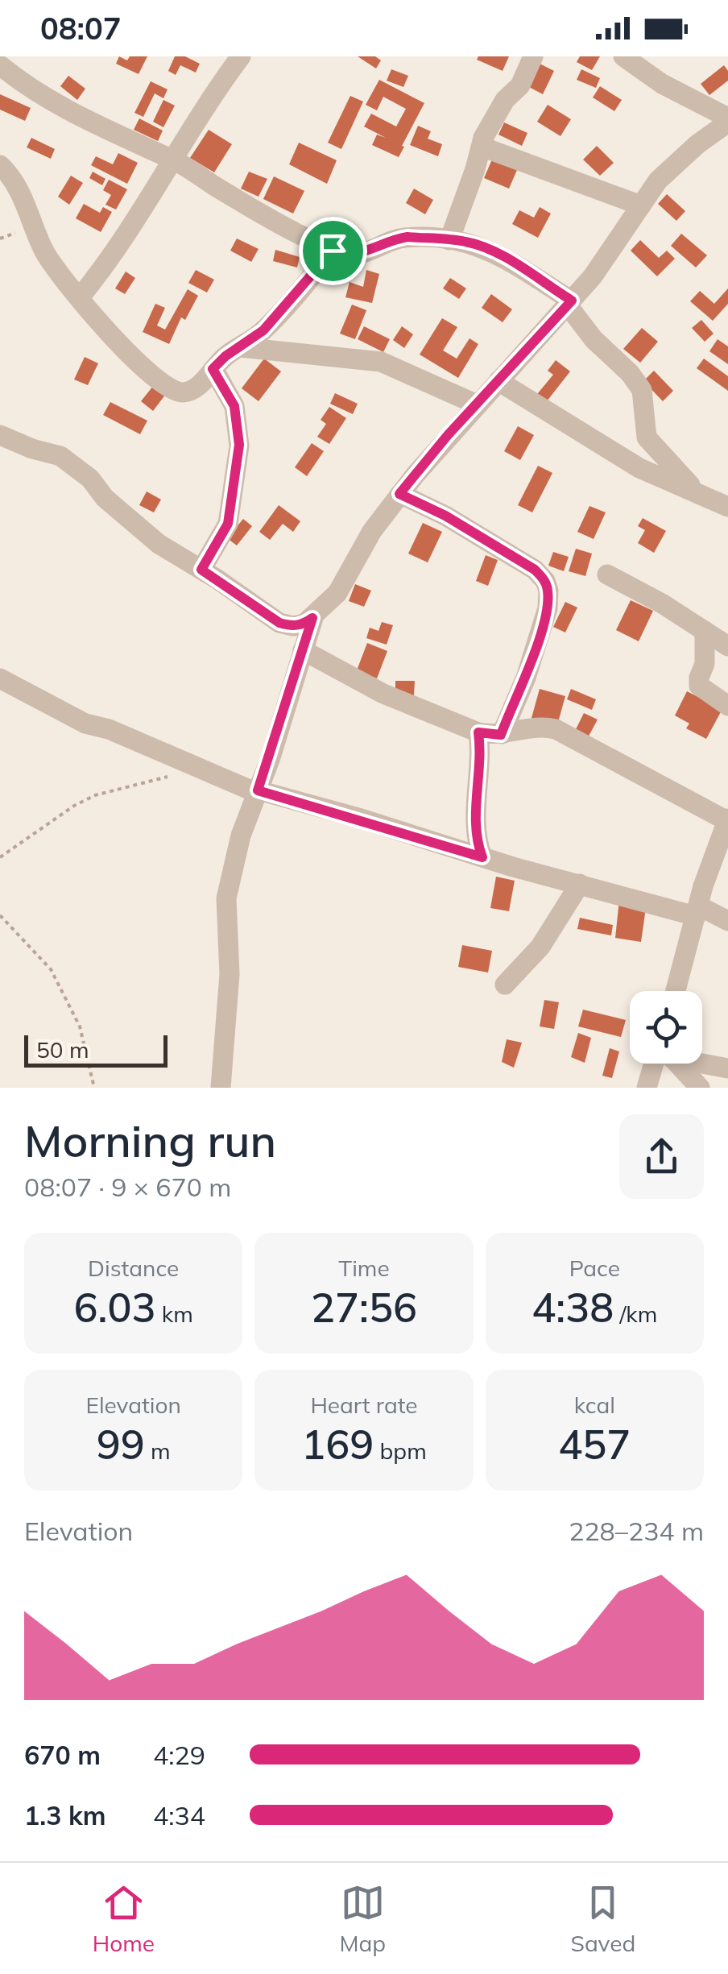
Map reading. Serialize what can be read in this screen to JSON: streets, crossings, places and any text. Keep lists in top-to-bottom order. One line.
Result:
{"scale_bar":"50 m","page":{"status":"08:07","scale":"50 m","heading":["Morning run","08:07 · 9 × 670 m"],"stats":[["Distance","6.03 km"],["Time","27:56"],["Pace","4:38 /km"],["Elevation","99 m"],["Heart rate","169 bpm"],["kcal","457"]],"chart":["Elevation","228–234 m"],"list":[{"name":"670 m","note":"4:29"},{"name":"1.3 km","note":"4:34"}],"tabs":["Home","Map","Saved"]}}
